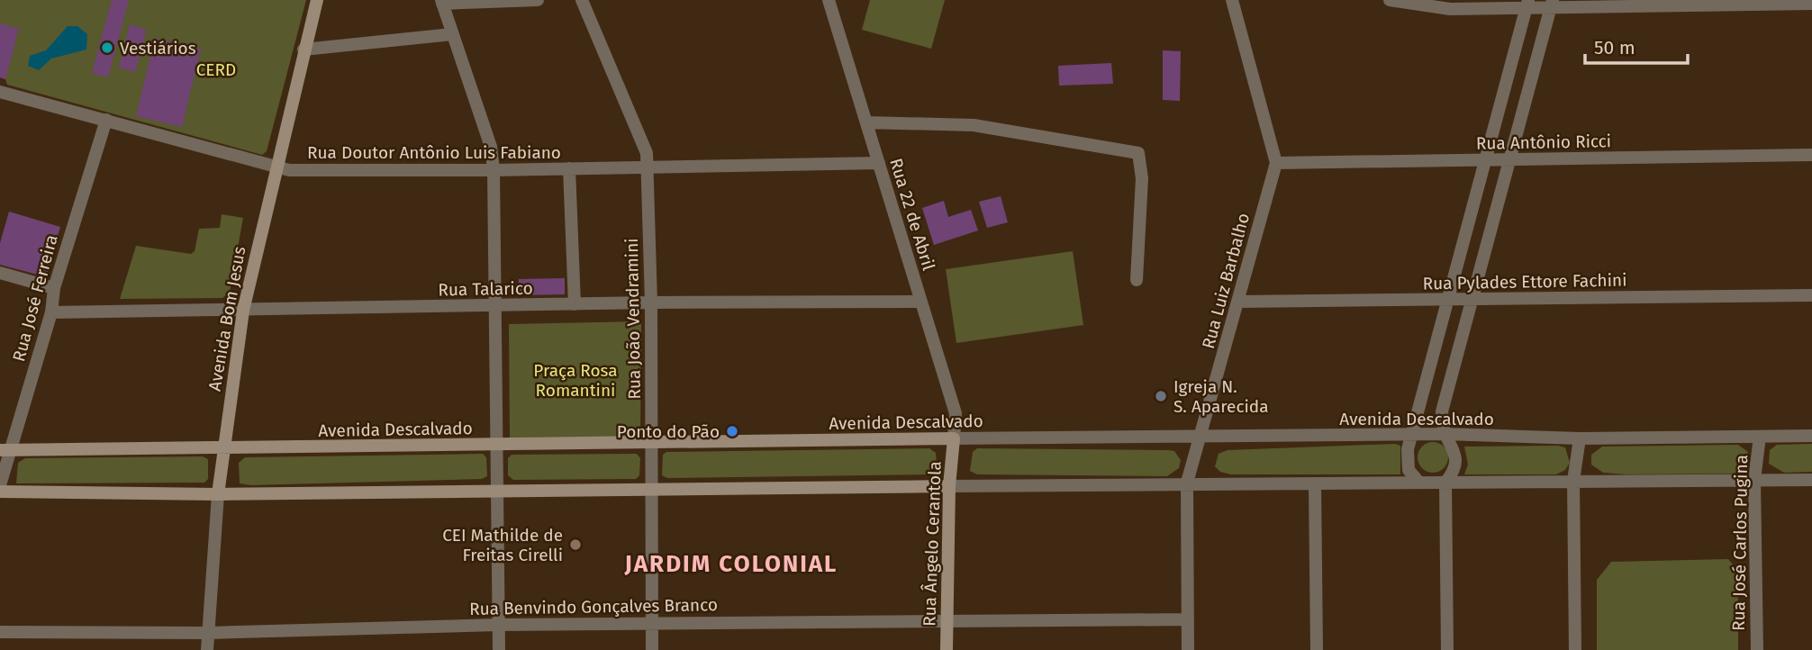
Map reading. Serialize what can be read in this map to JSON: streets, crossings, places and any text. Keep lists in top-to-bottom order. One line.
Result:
{"streets":{"street":["Rua Antônio Ricci","Rua Doutor Antônio Luis Fabiano","Rua 22 de Abril","Rua Luiz Barbalho","Rua Pylades Ettore Fachini","Rua Talarico","Rua José Ferreira","Avenida Bom Jesus","Rua João Vendramini","Avenida Descalvado","Rua José Carlos Pugina","Rua Ângelo Cerantola","Rua Benvindo Gonçalves Branco"]},"crossings":[["Rua Antônio Ricci","Rua Luiz Barbalho"],["Rua Doutor Antônio Luis Fabiano","Rua 22 de Abril"],["Rua Doutor Antônio Luis Fabiano","Rua José Ferreira"],["Rua Doutor Antônio Luis Fabiano","Avenida Bom Jesus"],["Rua Doutor Antônio Luis Fabiano","Rua João Vendramini"],["Rua 22 de Abril","Rua Talarico"],["Rua 22 de Abril","Avenida Descalvado"],["Rua 22 de Abril","Rua Ângelo Cerantola"],["Rua Luiz Barbalho","Rua Pylades Ettore Fachini"],["Rua Luiz Barbalho","Avenida Descalvado"],["Rua Luiz Barbalho","Rua Benvindo Gonçalves Branco"],["Rua Talarico","Rua José Ferreira"],["Rua Talarico","Avenida Bom Jesus"],["Rua Talarico","Rua João Vendramini"],["Rua José Ferreira","Avenida Descalvado"],["Avenida Bom Jesus","Avenida Descalvado"],["Avenida Bom Jesus","Rua Benvindo Gonçalves Branco"],["Rua João Vendramini","Avenida Descalvado"],["Rua João Vendramini","Rua Benvindo Gonçalves Branco"],["Avenida Descalvado","Rua José Carlos Pugina"],["Avenida Descalvado","Rua Ângelo Cerantola"],["Rua Ângelo Cerantola","Rua Benvindo Gonçalves Branco"]],"districts":["JARDIM COLONIAL"],"parks":["CERD","Praça Rosa Romantini"],"places":["Vestiários","Igreja N. S. Aparecida","Ponto do Pão","CEI Mathilde de Freitas Cirelli"],"scale_bar":"50 m"}
